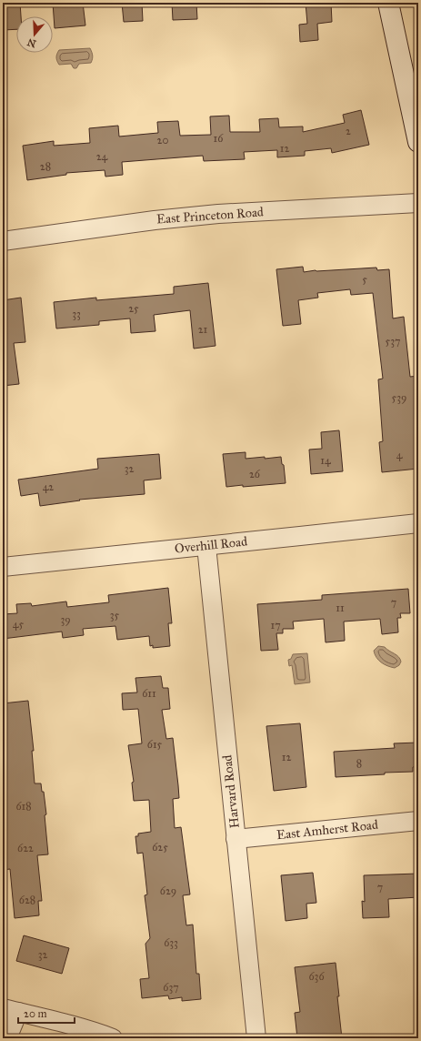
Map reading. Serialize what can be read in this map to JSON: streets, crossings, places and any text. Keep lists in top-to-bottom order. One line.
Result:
{"streets":{"street":["East Princeton Road","Overhill Road","Harvard Road","East Amherst Road"]},"crossings":[["Overhill Road","Harvard Road"],["Harvard Road","East Amherst Road"]],"house_numbers":["2","16","20","12","24","28","5","25","33","21","537","539","4","14","32","26","42","7","11","35","39","45","17","611","615","12","8","618","625","622","7","629","628","633","32","636","637"],"scale_bar":"20 m","north":"bottom"}
